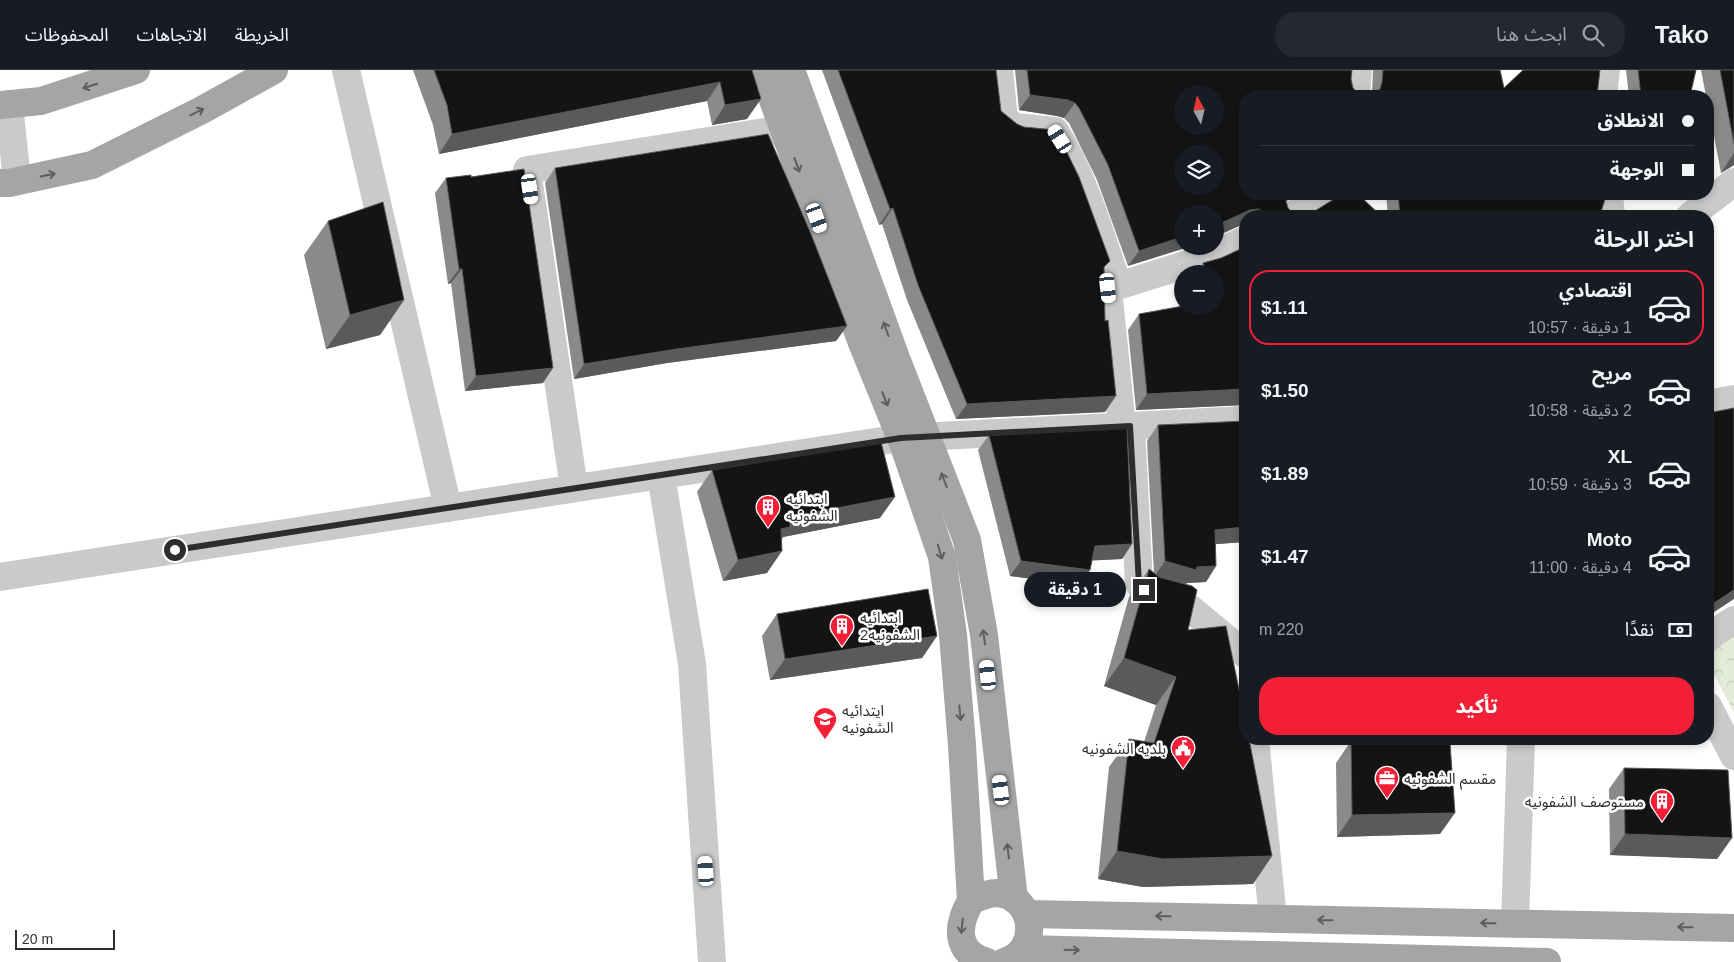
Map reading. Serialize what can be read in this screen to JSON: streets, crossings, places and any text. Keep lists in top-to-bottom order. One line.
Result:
{"places":{"building":["ابتدائيه الشفونيه","ابتدائيه الشفونيه2","مستوصف الشفونيه"],"school or university":["ايتدائيه الشفونيه"],"public building":["بلديه الشفونيه"],"office":["مقسم الشفونيه"]},"scale_bar":"20 m","north":"top","page":{"header":"Tako","search":"ابحث هنا","nav":["الخريطة","الاتجاهات","المحفوظات"],"map_buttons":["+","−"],"banner":["الانطلاق","الوجهة"],"heading":"اختر الرحلة","list":[{"name":"اقتصادي","note":"1 دقيقة · 10:57","value":"$1.11"},{"name":"مريح","note":"2 دقيقة · 10:58","value":"$1.50"},{"name":"XL","note":"3 دقيقة · 10:59","value":"$1.89"},{"name":"Moto","note":"4 دقيقة · 11:00","value":"$1.47"}],"bubble":"1 دقيقة","pay":["نقدًا","220 m"],"buttons":"تأكيد","scale":"20 m"}}
